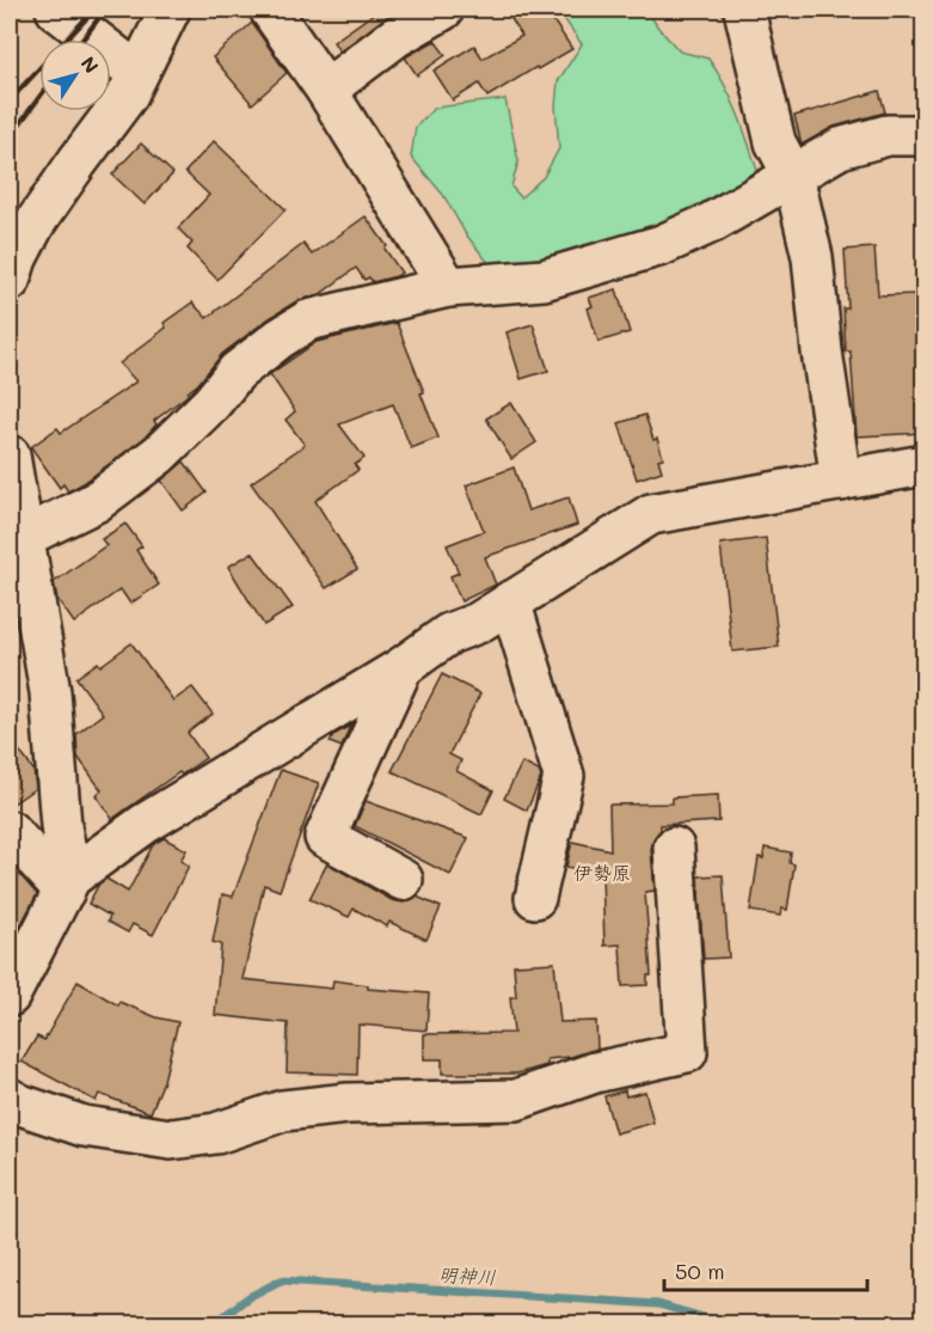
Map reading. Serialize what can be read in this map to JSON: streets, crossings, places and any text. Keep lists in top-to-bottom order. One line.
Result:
{"districts":["伊勢原"],"water":["明神川"],"scale_bar":"50 m","north":"top right"}
